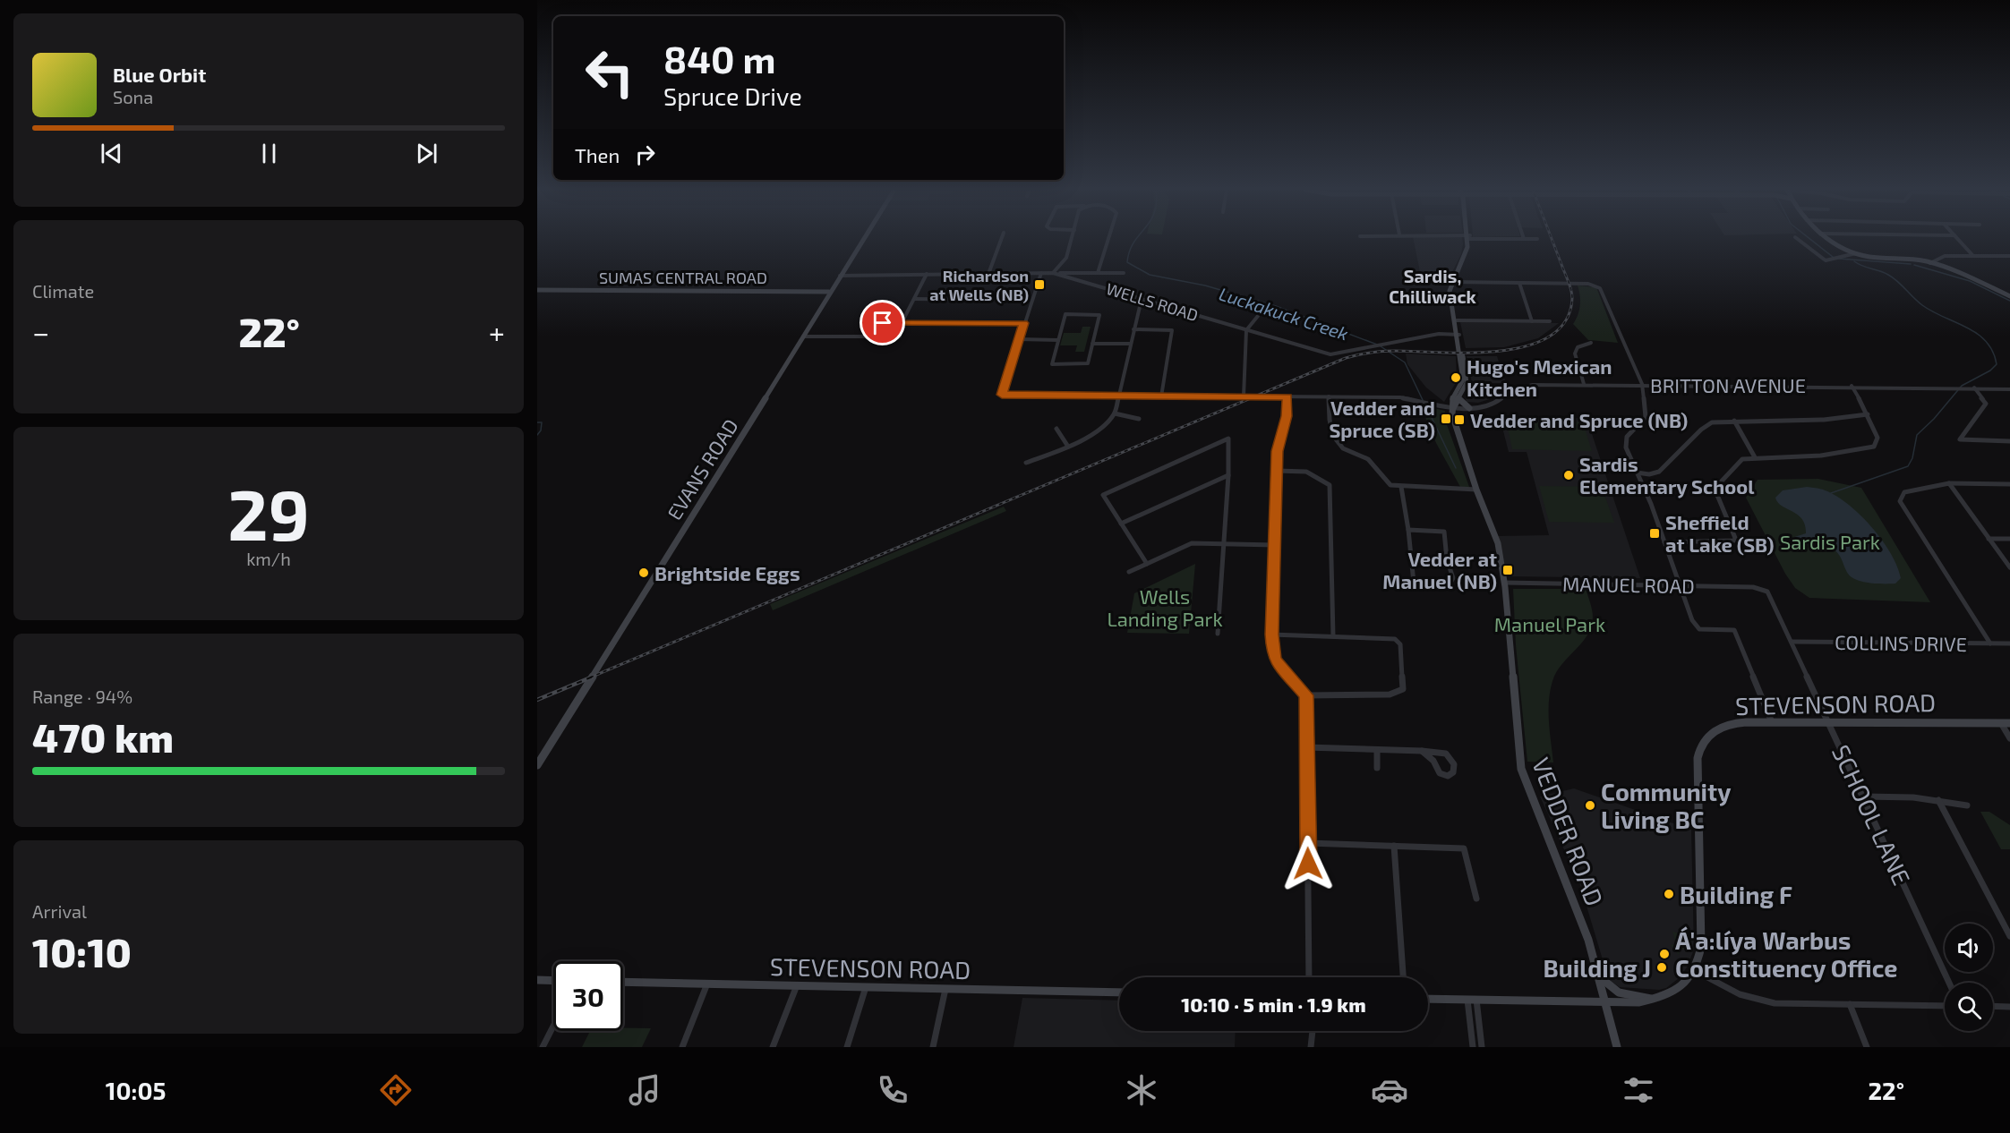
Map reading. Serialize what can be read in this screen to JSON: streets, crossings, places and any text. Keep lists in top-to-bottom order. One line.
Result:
{"streets":{"street":["SUMAS CENTRAL ROAD","WELLS ROAD","BRITTON AVENUE","EVANS ROAD","MANUEL ROAD","COLLINS DRIVE","STEVENSON ROAD","SCHOOL LANE","VEDDER ROAD"]},"crossings":[["SUMAS CENTRAL ROAD","EVANS ROAD"],["WELLS ROAD","EVANS ROAD"],["WELLS ROAD","VEDDER ROAD"],["BRITTON AVENUE","VEDDER ROAD"],["MANUEL ROAD","SCHOOL LANE"],["MANUEL ROAD","VEDDER ROAD"],["COLLINS DRIVE","SCHOOL LANE"],["STEVENSON ROAD","SCHOOL LANE"],["STEVENSON ROAD","VEDDER ROAD"]],"districts":["Sardis, Chilliwack"],"water":["Luckakuck Creek"],"parks":["Sardis Park","Wells Landing Park","Manuel Park"],"places":{"transit":["Richardson at Wells (NB)","Vedder and Spruce (SB)","Vedder and Spruce (NB)","Sheffield at Lake (SB)","Vedder at Manuel (NB)"],"other":["Hugo's Mexican Kitchen","Sardis Elementary School","Brightside Eggs","Community Living BC","Building F","Á'a:líya Warbus Constituency Office","Building J"]},"page":{"turn":["840 m","Spruce Drive"],"song":["Blue Orbit","Sona"],"then":"Then","tile":["Climate",["29","km/h"],["Range · 94%","470 km"],["Arrival","10:10"]],"heat":["−","22°","+"],"limit":"30","trip":"10:10 · 5 min · 1.9 km","tabs":["10:05","22°"]}}
